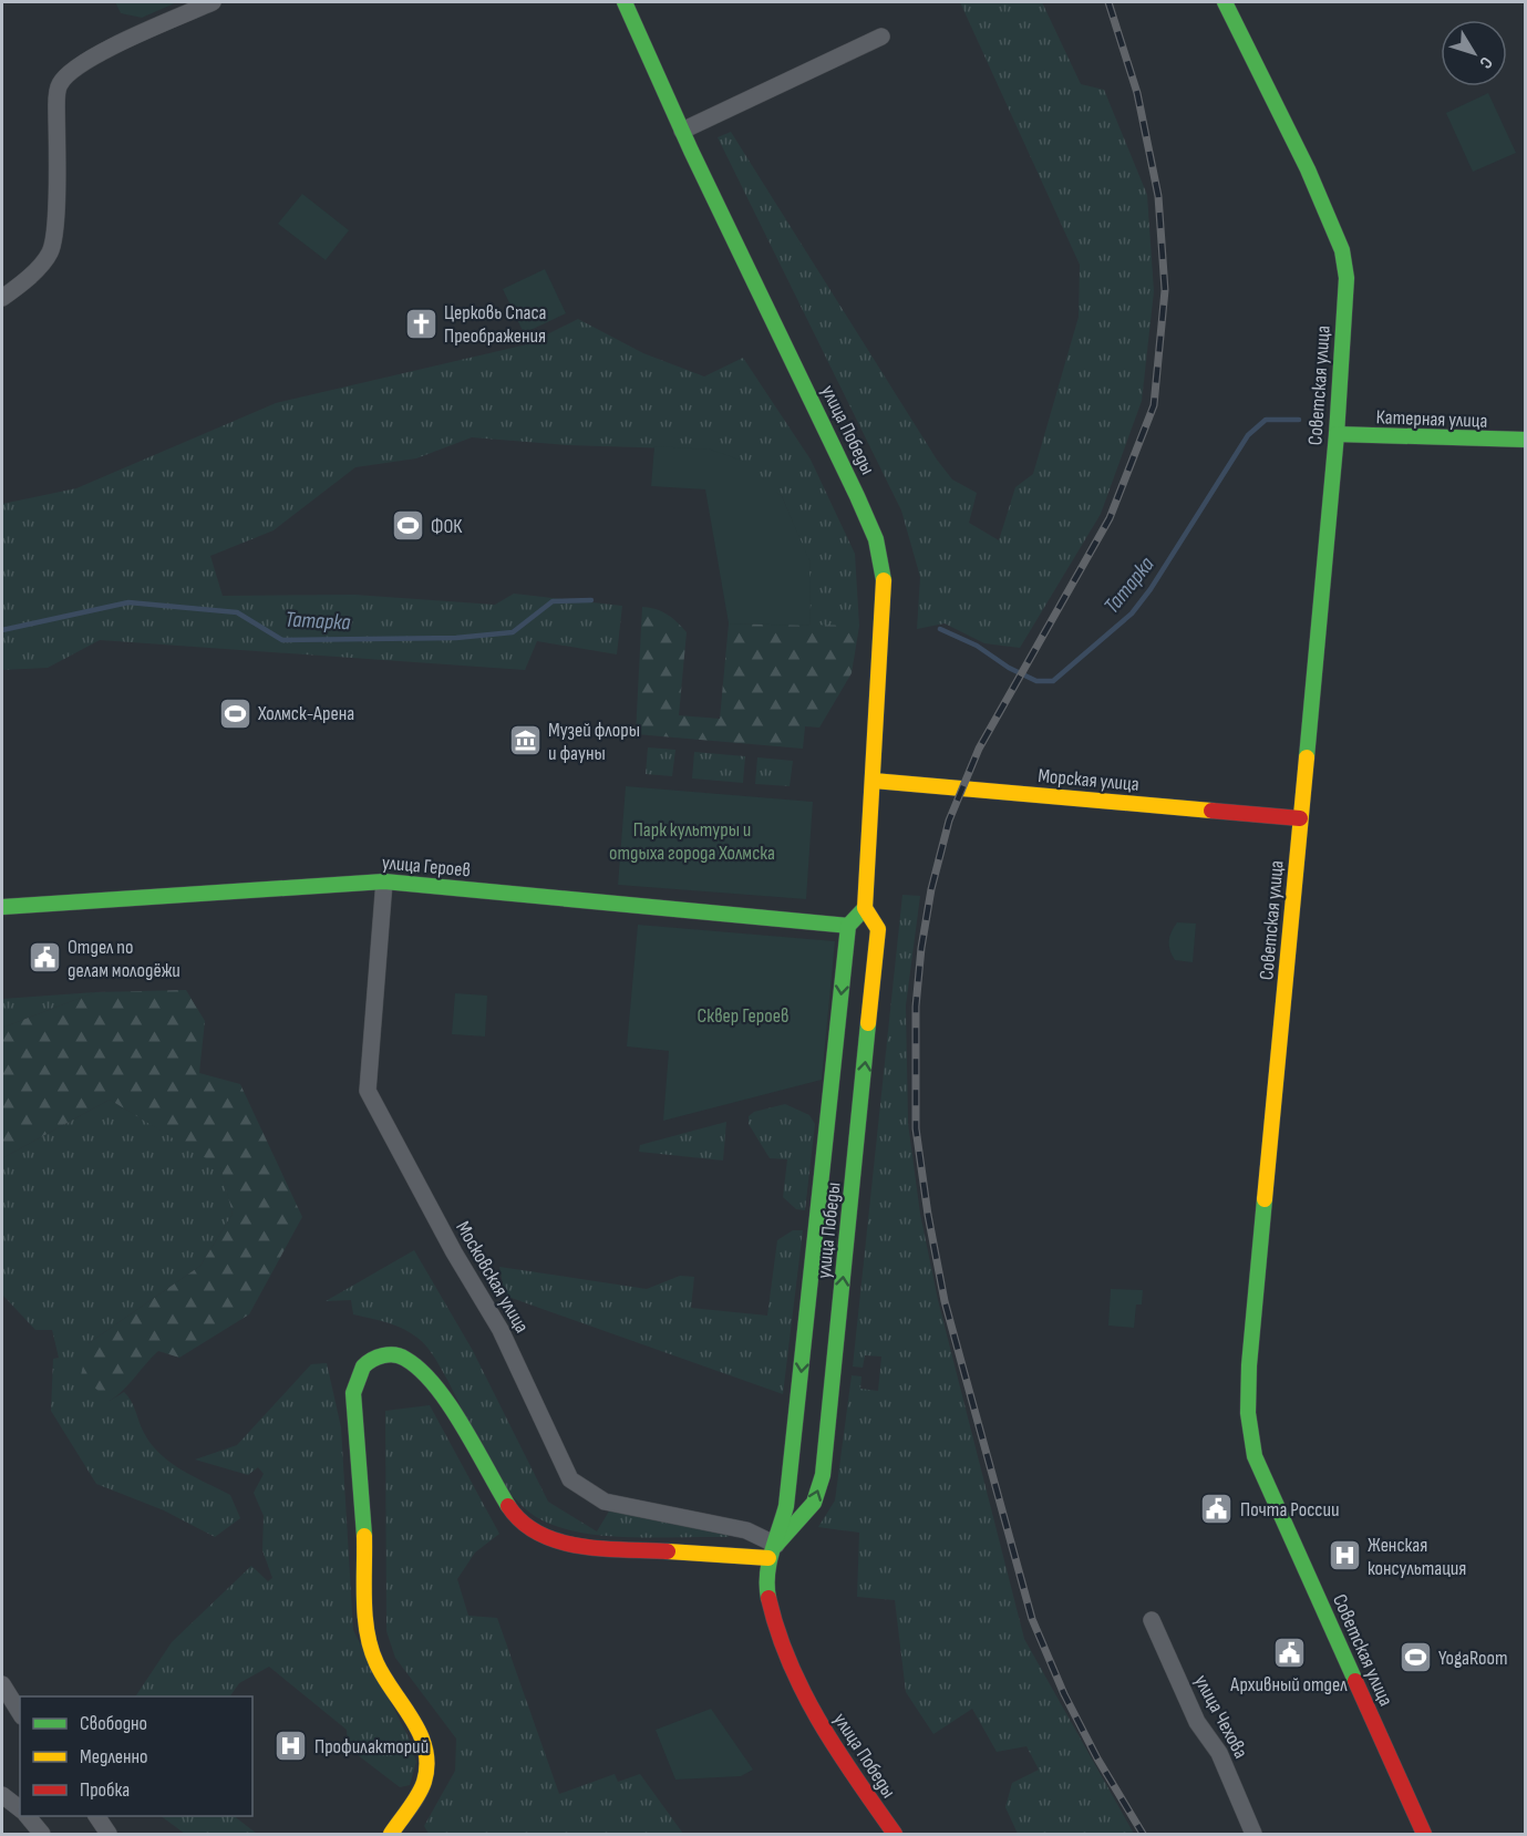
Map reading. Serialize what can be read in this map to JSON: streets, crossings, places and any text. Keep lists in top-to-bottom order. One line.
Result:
{"streets":{"main road":["Советская улица","Катерная улица","улица Победы","Морская улица","улица Героев"],"street":["Московская улица","улица Чехова"]},"crossings":[["Советская улица","Катерная улица"],["Советская улица","Морская улица"],["улица Победы","Морская улица"],["улица Победы","улица Героев"],["улица Победы","Московская улица"],["улица Героев","Московская улица"]],"water":["Татарка"],"parks":["Парк культуры и отдыха города Холмска","Сквер Героев"],"places":{"church":["Церковь Спаса Преображения"],"sports":["ФОК","Холмск-Арена","YogaRoom"],"museum":["Музей флоры и фауны"],"public building":["Отдел по делам молодёжи","Почта России","Архивный отдел"],"hospital":["Женская консультация","Профилакторий"]},"legend":["Свободно","Медленно","Пробка"],"north":"bottom right"}
